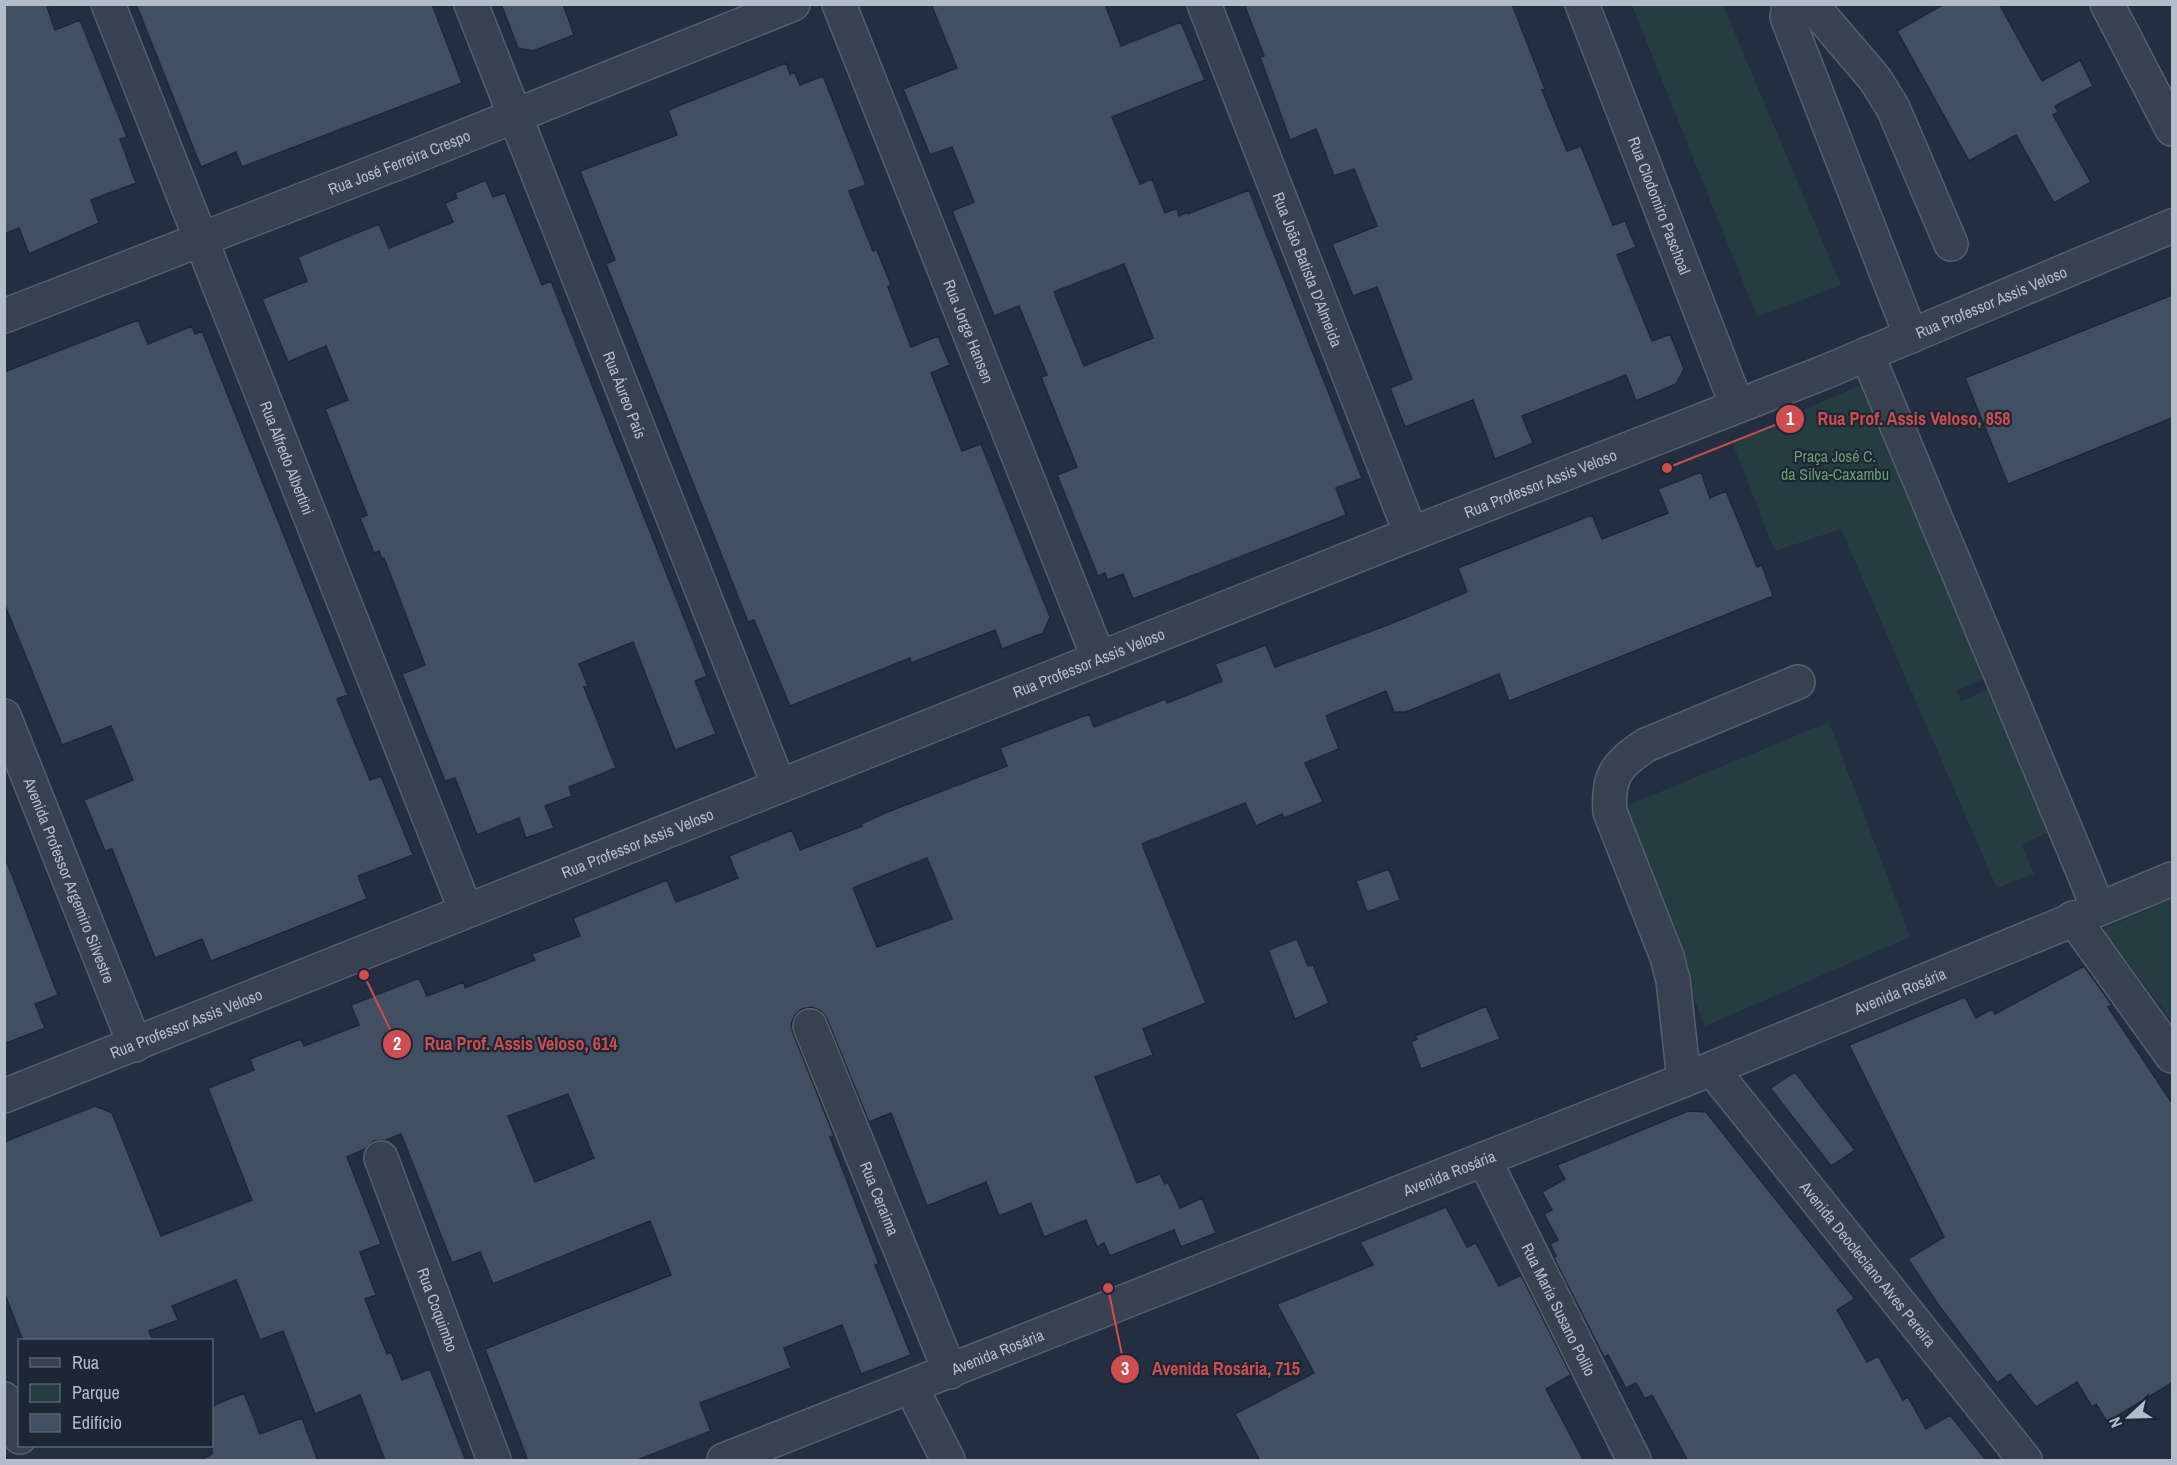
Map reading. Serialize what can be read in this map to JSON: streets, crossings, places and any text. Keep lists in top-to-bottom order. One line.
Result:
{"streets":{"street":["Rua José Ferreira Crespo","Rua Clodomiro Paschoal","Rua João Batista D'Almeida","Rua Professor Assis Veloso","Rua Jorge Hansen","Rua Áureo País","Rua Alfredo Albertini","Avenida Professor Argemiro Silvestre","Avenida Rosária","Rua Ceraima","Avenida Deocleciano Alves Pereira","Rua Coquimbo","Rua Maria Susano Polilo"]},"crossings":[["Rua José Ferreira Crespo","Rua Áureo País"],["Rua José Ferreira Crespo","Rua Alfredo Albertini"],["Rua Clodomiro Paschoal","Rua Professor Assis Veloso"],["Rua João Batista D'Almeida","Rua Professor Assis Veloso"],["Rua Professor Assis Veloso","Rua Jorge Hansen"],["Rua Professor Assis Veloso","Rua Áureo País"],["Rua Professor Assis Veloso","Rua Alfredo Albertini"],["Rua Professor Assis Veloso","Avenida Professor Argemiro Silvestre"],["Avenida Rosária","Rua Ceraima"],["Avenida Rosária","Avenida Deocleciano Alves Pereira"],["Avenida Rosária","Rua Maria Susano Polilo"]],"parks":["Praça José C. da Silva-Caxambu"],"places":["Rua Prof. Assis Veloso, 858","Rua Prof. Assis Veloso, 614","Avenida Rosária, 715"],"legend":["Rua","Parque","Edifício"],"north":"left"}
